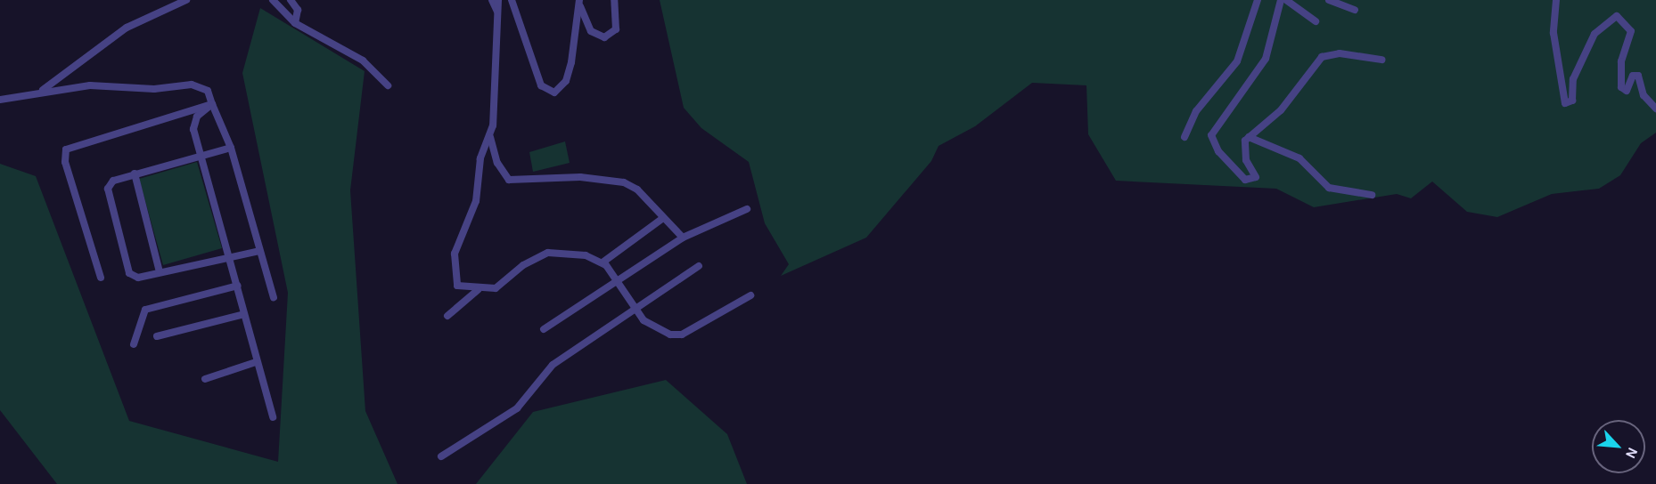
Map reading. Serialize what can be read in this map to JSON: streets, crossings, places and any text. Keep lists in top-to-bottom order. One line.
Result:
{"north":"bottom right"}
